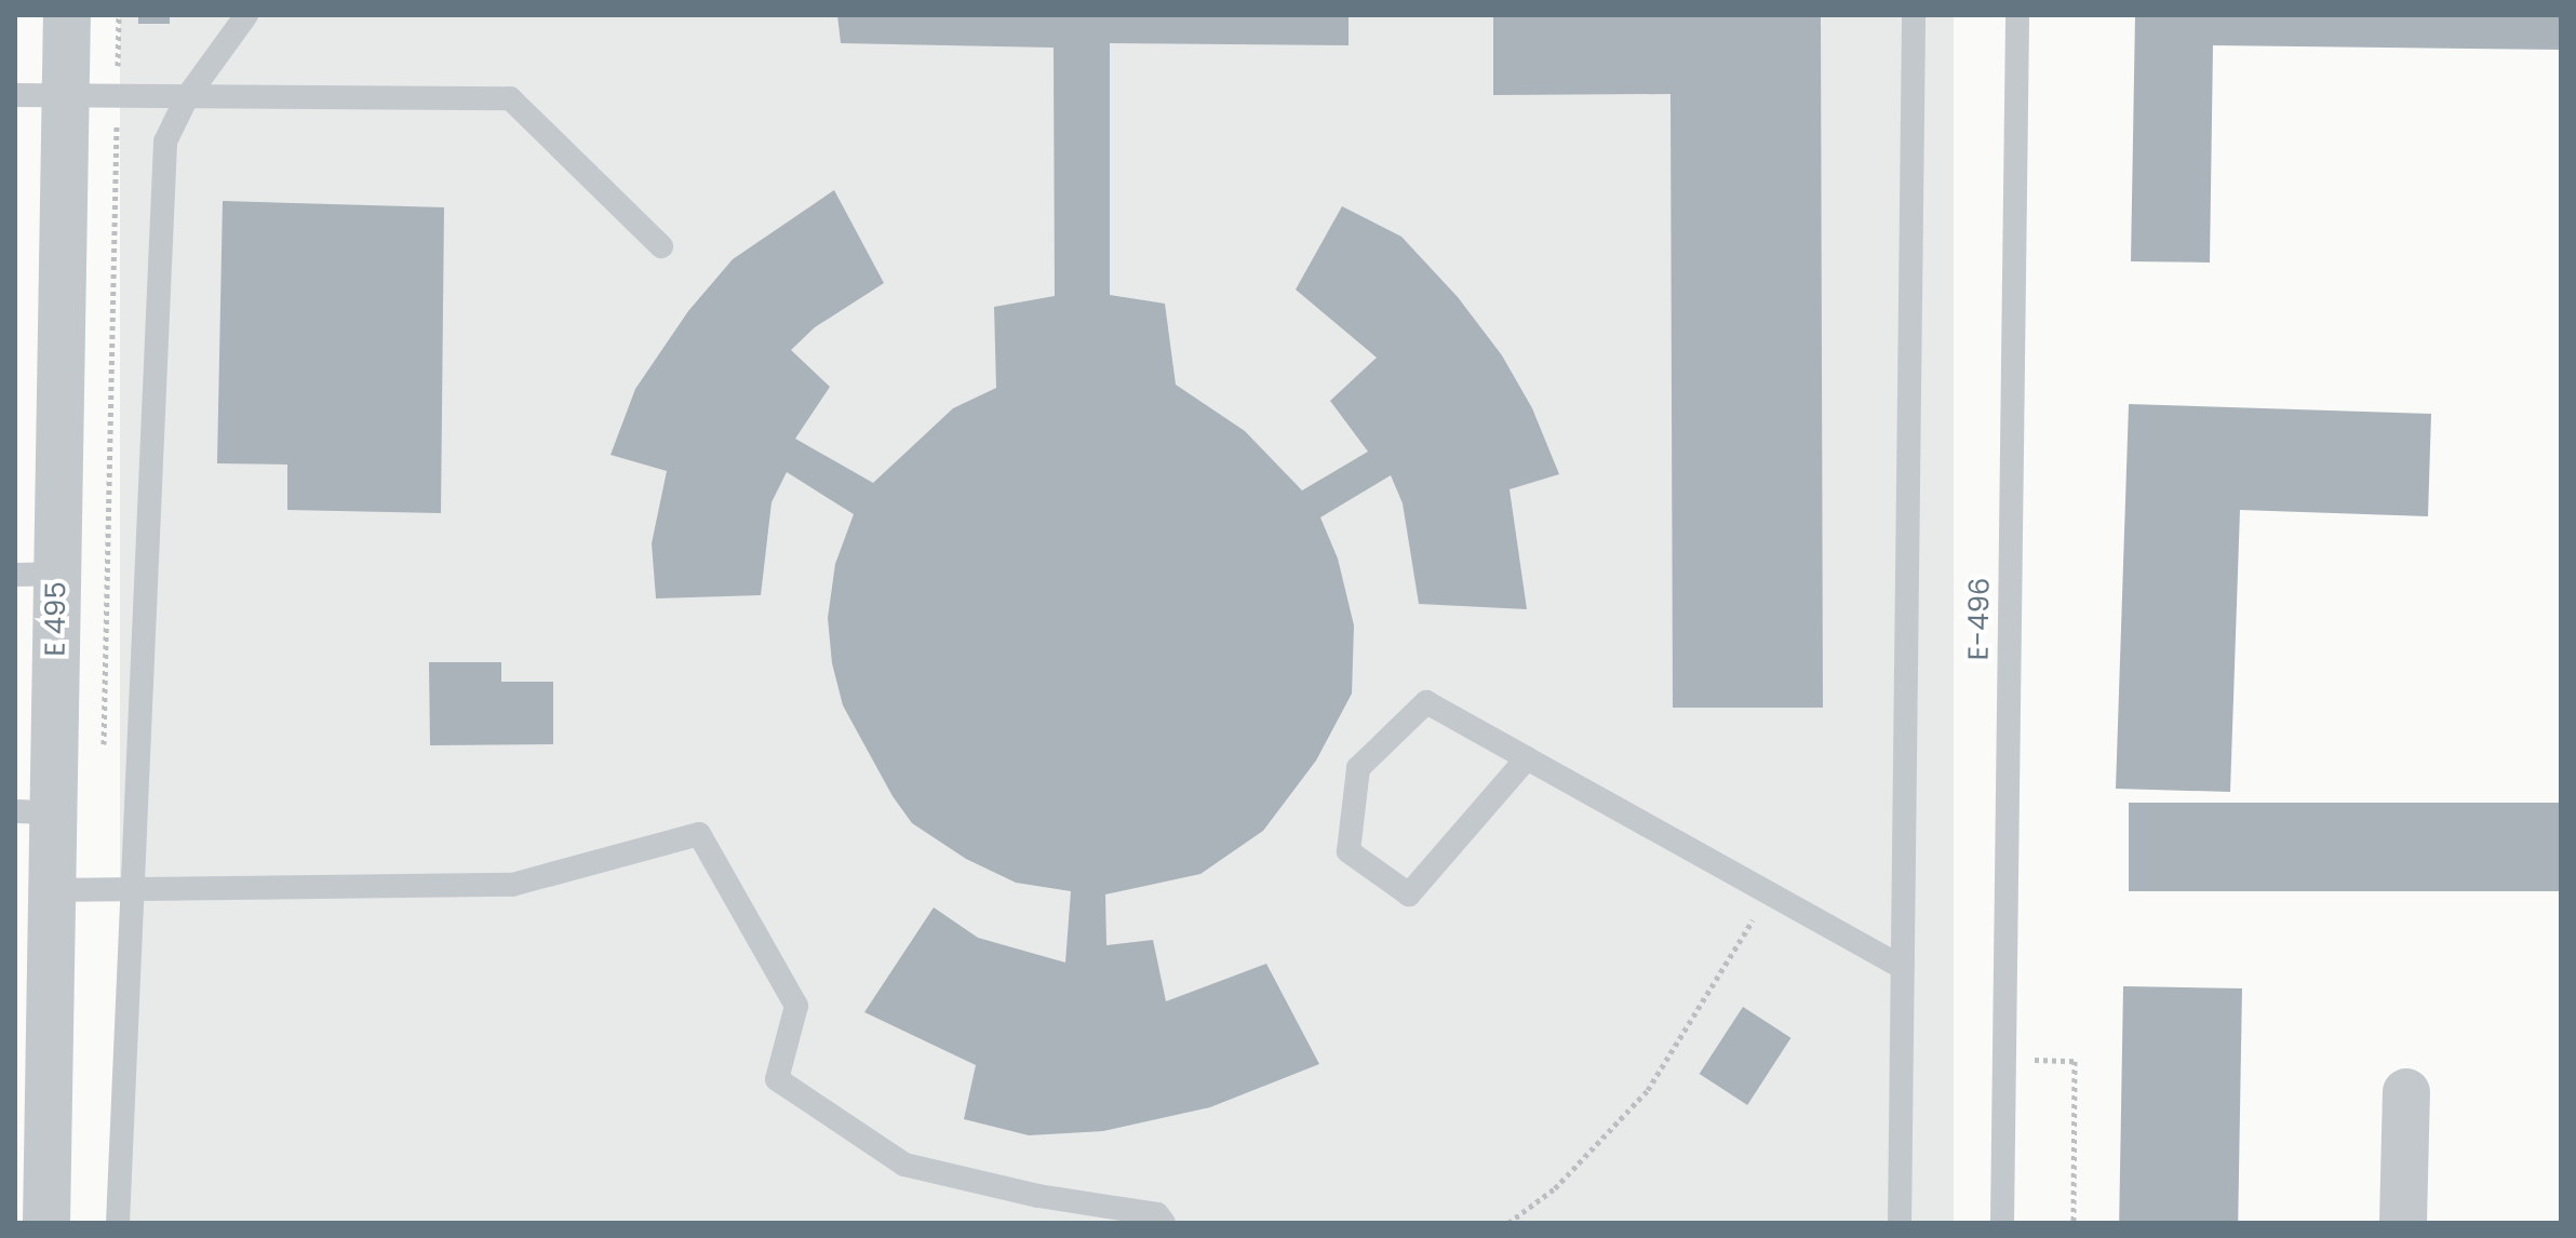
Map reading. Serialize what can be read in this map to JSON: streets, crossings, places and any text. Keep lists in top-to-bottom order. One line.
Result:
{"streets":{"street":["E 495"],"lane":["E-496"]}}
